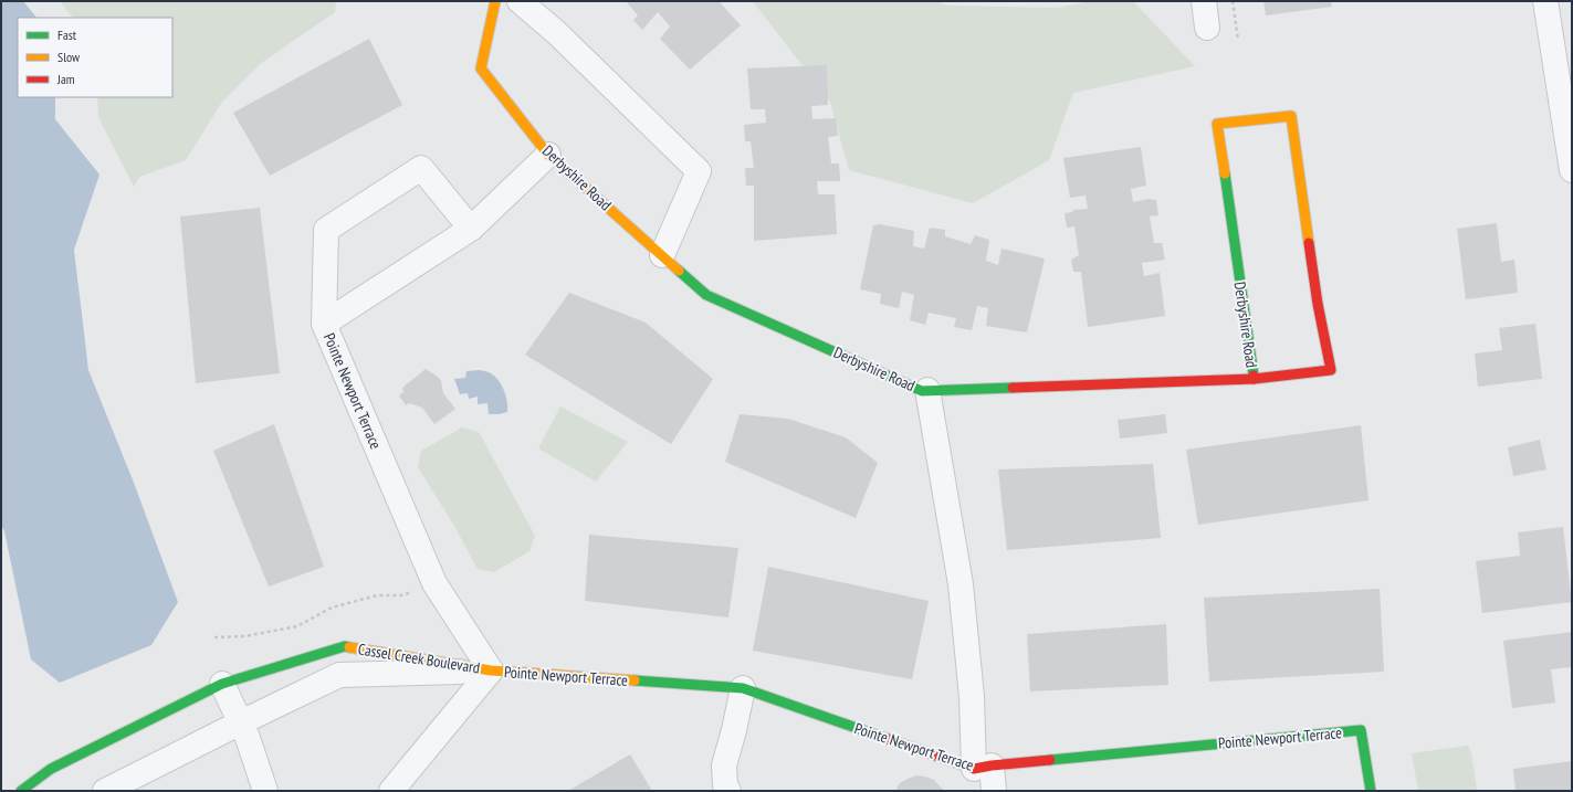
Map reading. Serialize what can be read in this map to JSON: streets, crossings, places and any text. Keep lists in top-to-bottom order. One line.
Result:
{"streets":{"street":["Derbyshire Road","Pointe Newport Terrace","Cassel Creek Boulevard"]},"crossings":[["Derbyshire Road","Pointe Newport Terrace"],["Pointe Newport Terrace","Cassel Creek Boulevard"]],"legend":["Fast","Slow","Jam"]}
